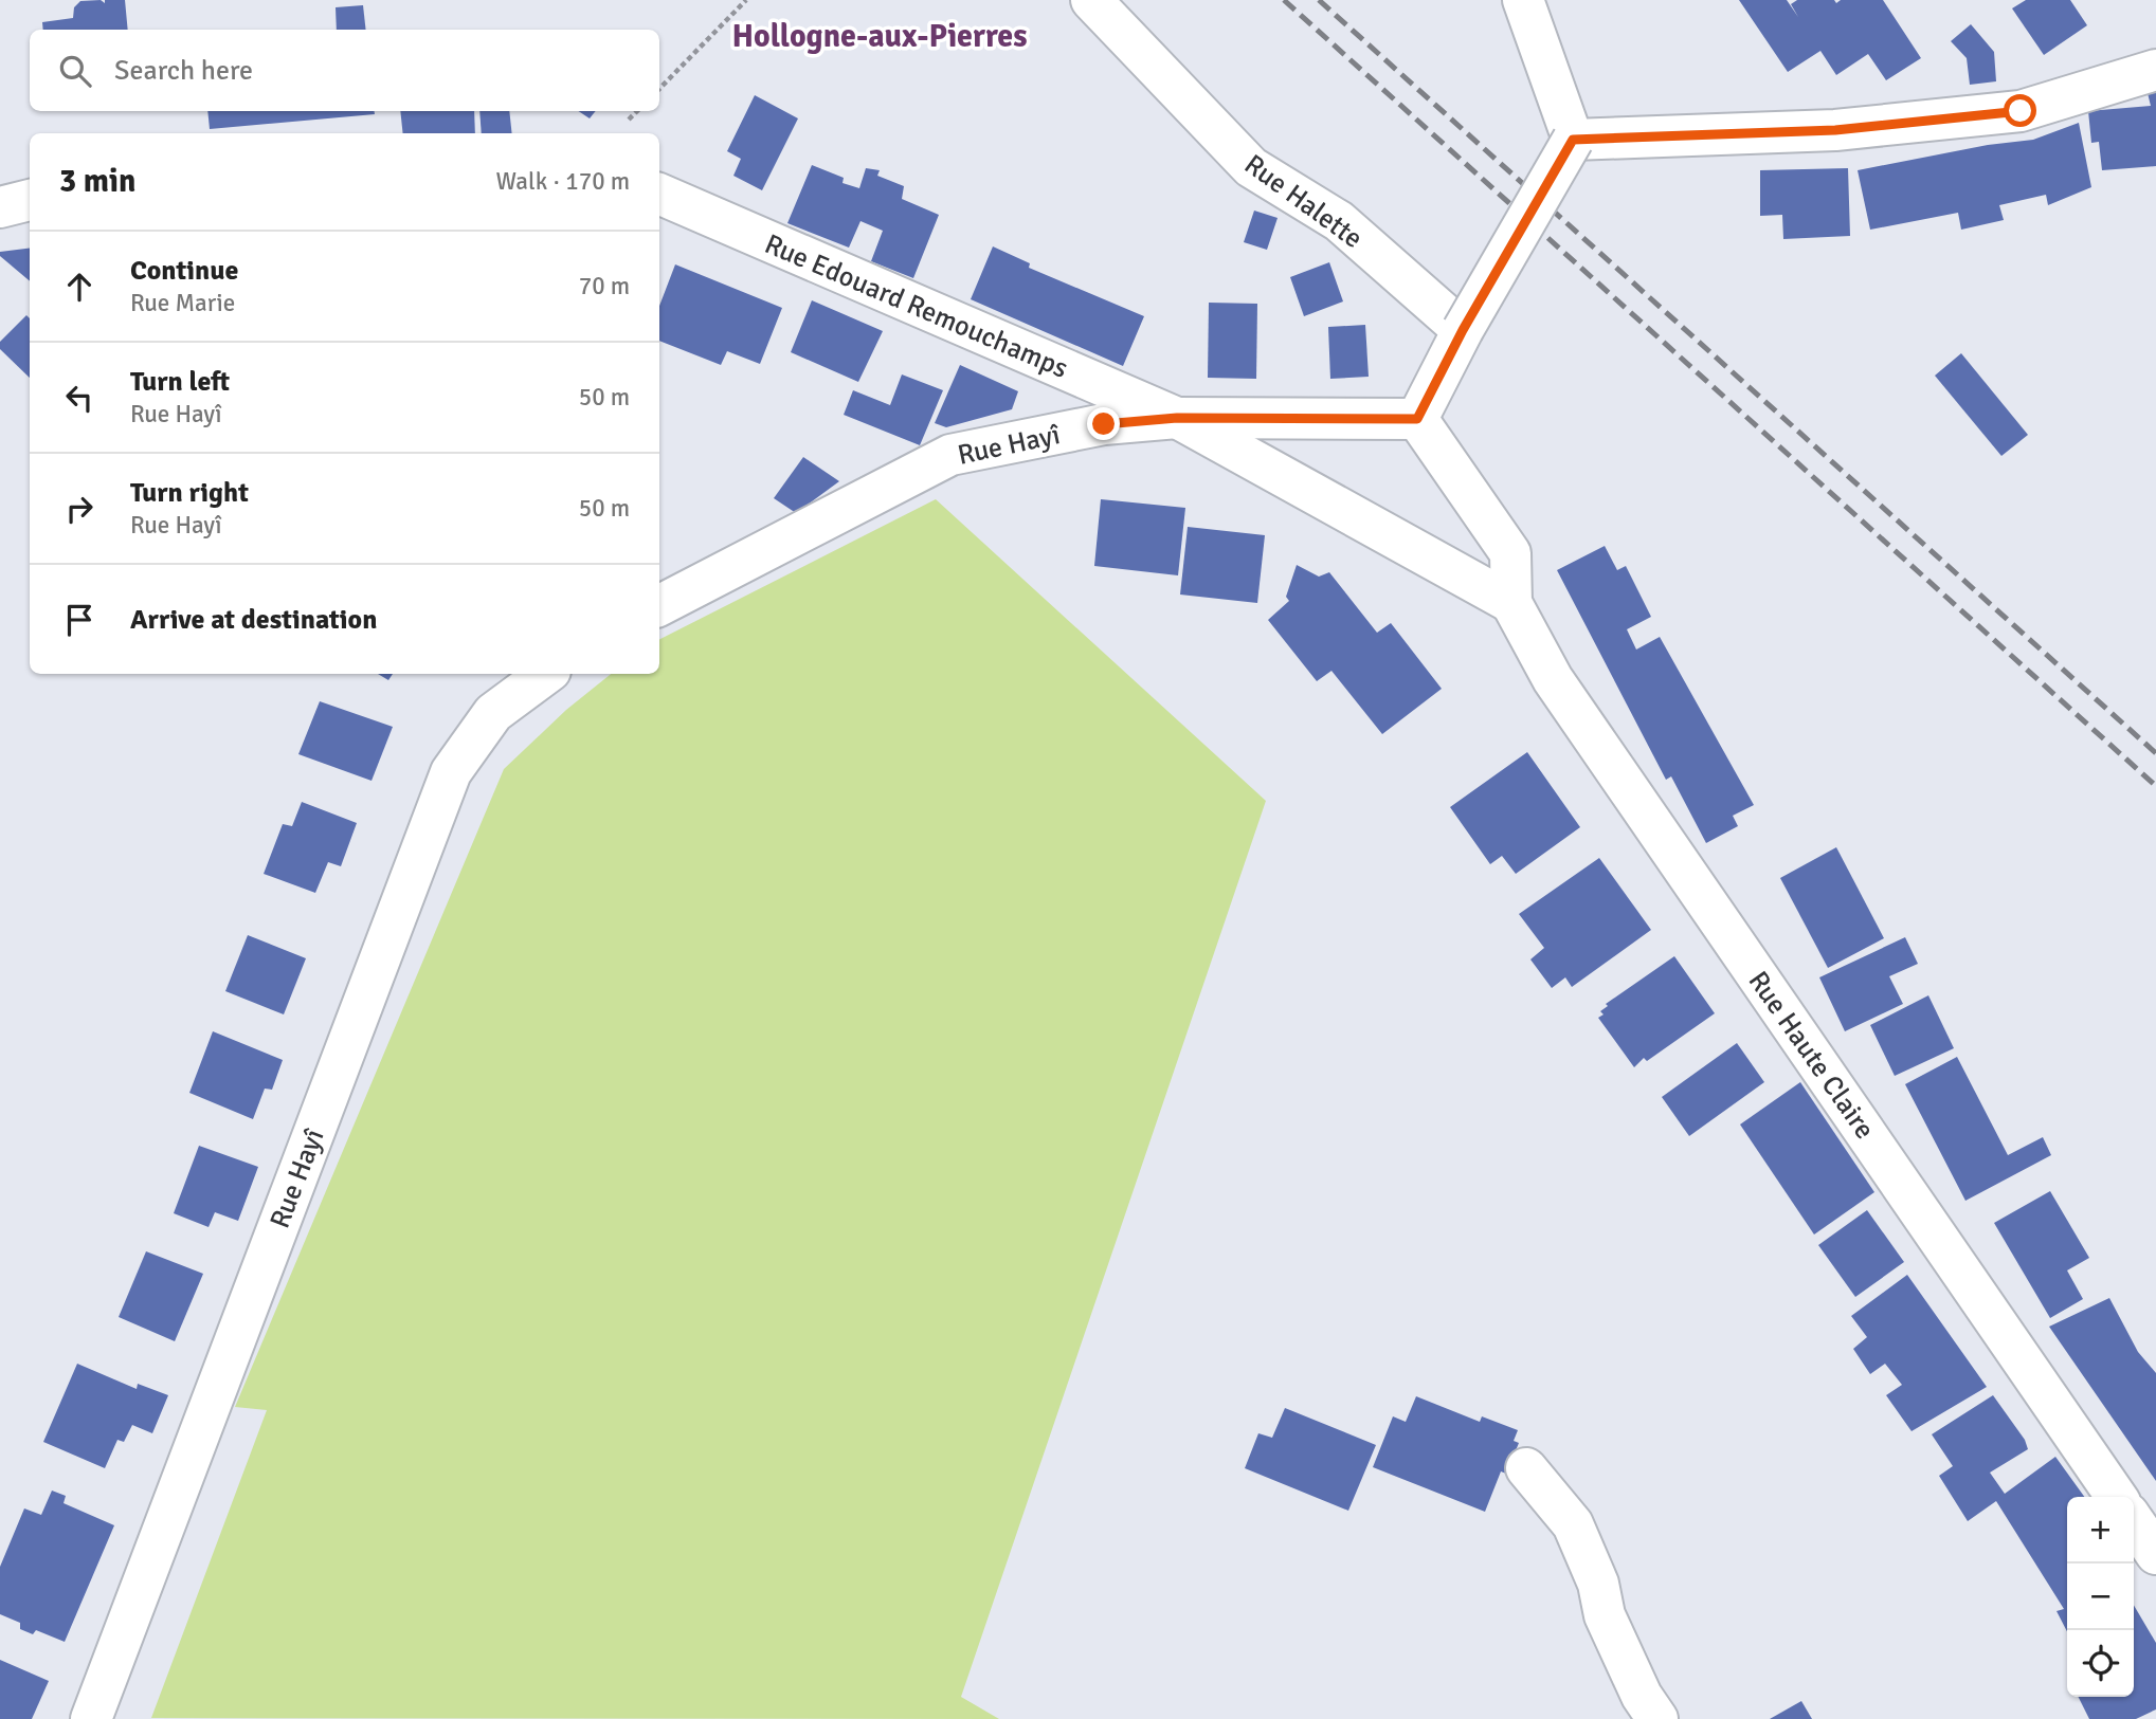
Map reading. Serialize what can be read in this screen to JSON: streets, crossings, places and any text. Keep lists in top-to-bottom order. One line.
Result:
{"streets":{"street":["Rue Halette","Rue Edouard Remouchamps","Rue Hayî","Rue Haute Claire"]},"crossings":[["Rue Edouard Remouchamps","Rue Hayî"],["Rue Edouard Remouchamps","Rue Haute Claire"]],"districts":["Hollogne-aux-Pierres"],"page":{"search":"Search here","heading":["3 min","Walk · 170 m"],"list":[["Continue","Rue Marie","70 m"],["Turn left","Rue Hayî","50 m"],["Turn right","Rue Hayî","50 m"],"Arrive at destination"],"map_buttons":["+","−"]}}
